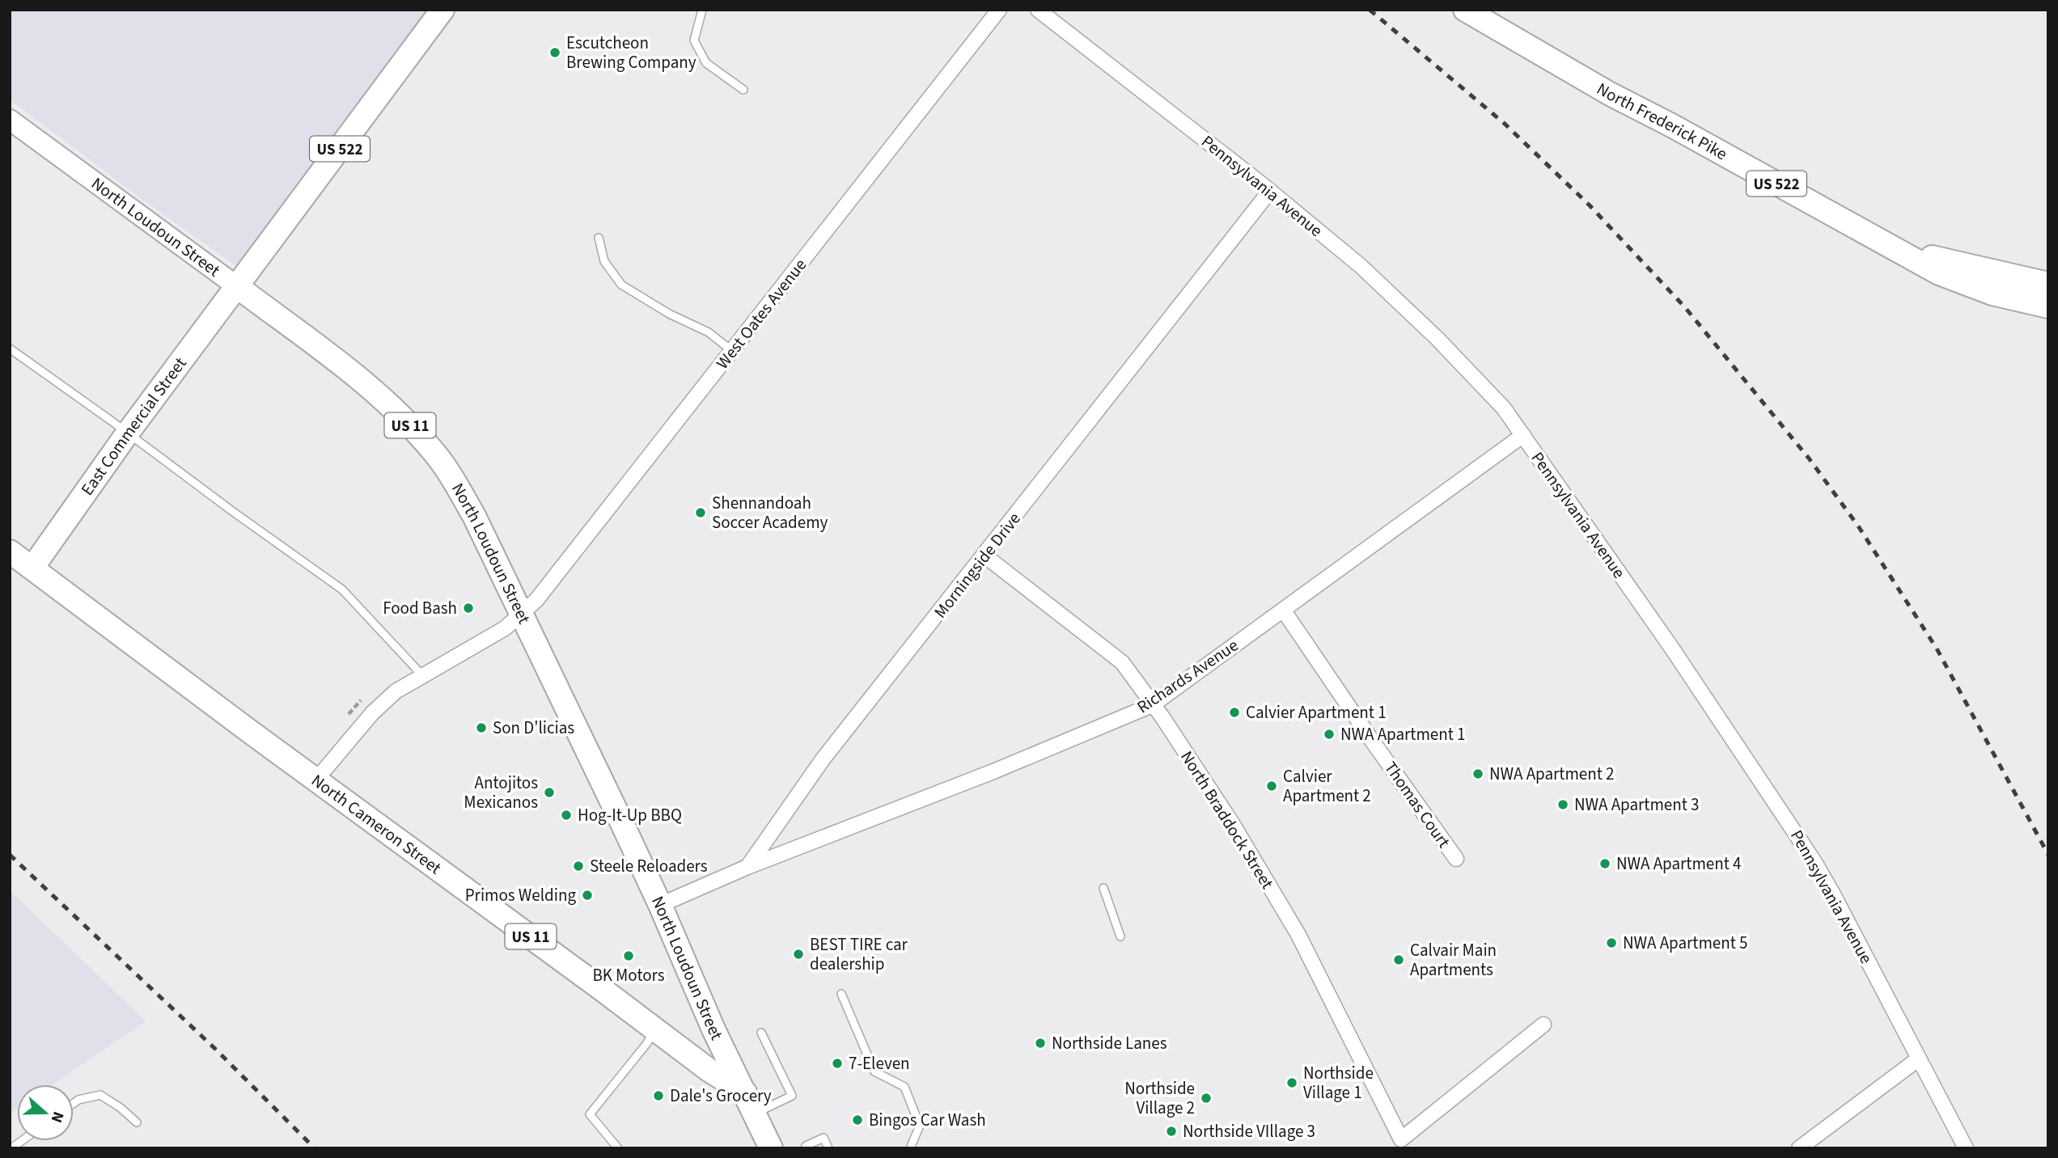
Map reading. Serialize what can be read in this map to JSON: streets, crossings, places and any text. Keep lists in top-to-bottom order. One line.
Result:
{"streets":{"main road":["North Frederick Pike","US 522","North Loudoun Street","US 11","East Commercial Street","North Cameron Street"],"street":["Pennsylvania Avenue","West Oates Avenue","Morningside Drive","Richards Avenue","Thomas Court","North Braddock Street"]},"crossings":[["US 522","North Loudoun Street"],["US 522","East Commercial Street"],["Pennsylvania Avenue","Morningside Drive"],["Pennsylvania Avenue","Richards Avenue"],["North Loudoun Street","West Oates Avenue"],["North Loudoun Street","East Commercial Street"],["North Loudoun Street","North Cameron Street"],["West Oates Avenue","North Cameron Street"],["East Commercial Street","North Cameron Street"],["Morningside Drive","Richards Avenue"],["Morningside Drive","North Braddock Street"],["Richards Avenue","Thomas Court"],["Richards Avenue","North Braddock Street"]],"places":["Escutcheon Brewing Company","Shennandoah Soccer Academy","Food Bash","Calvier Apartment 1","Son D'licias","NWA Apartment 1","NWA Apartment 2","Calvier Apartment 2","Antojitos Mexicanos","NWA Apartment 3","Hog-It-Up BBQ","NWA Apartment 4","Steele Reloaders","Primos Welding","NWA Apartment 5","BEST TIRE car dealership","BK Motors","Calvair Main Apartments","Northside Lanes","7-Eleven","Northside Village 1","Dale's Grocery","Northside Village 2","Bingos Car Wash","Northside VIllage 3"],"north":"right"}
